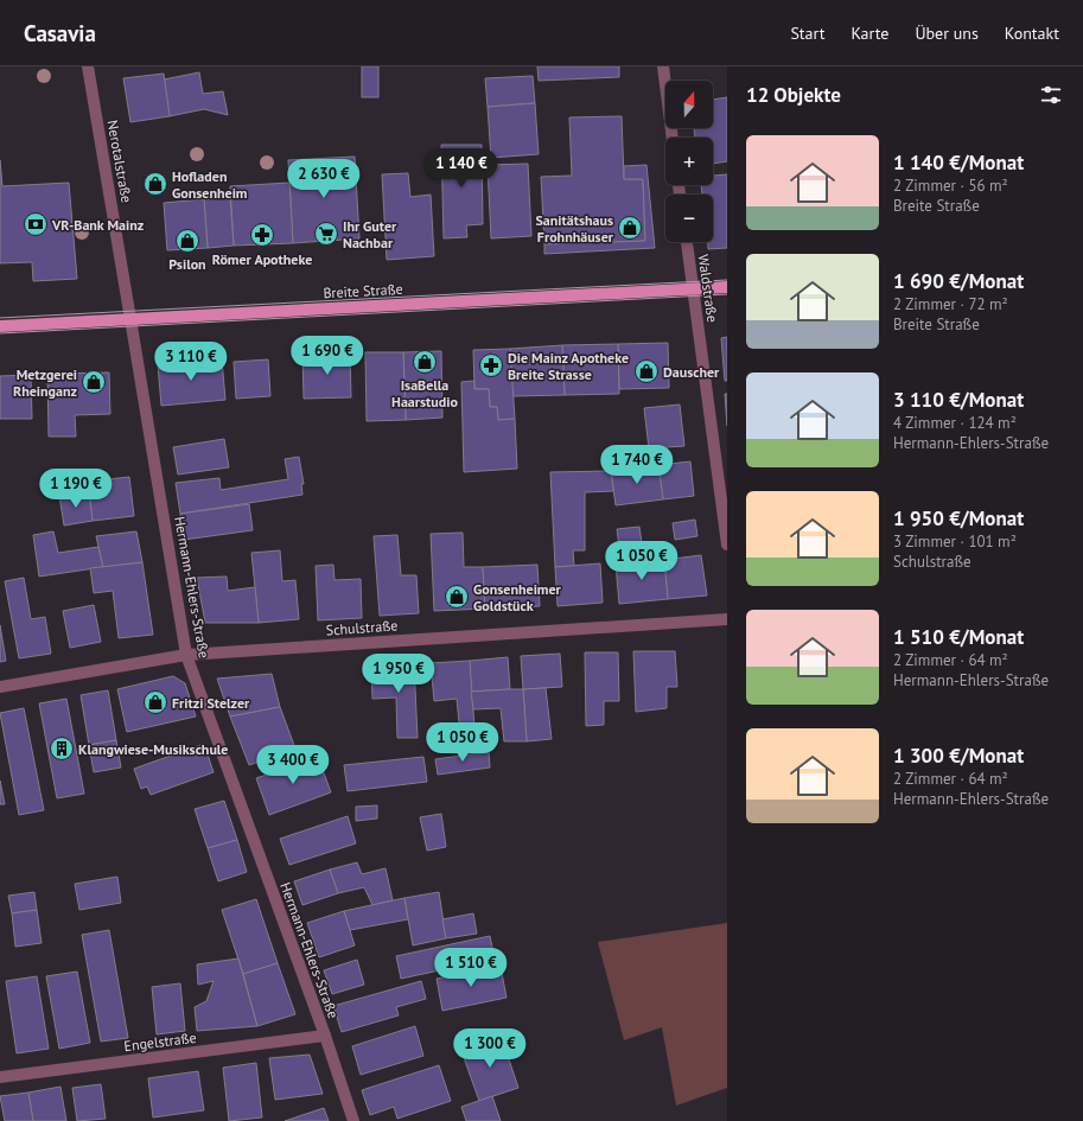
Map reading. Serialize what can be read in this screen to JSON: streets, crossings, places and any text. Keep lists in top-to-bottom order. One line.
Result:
{"streets":{"main road":["Breite Straße"],"street":["Nerotalstraße","Waldstraße","Hermann-Ehlers-Straße","Schulstraße","Engelstraße"]},"crossings":[["Nerotalstraße","Breite Straße"],["Nerotalstraße","Hermann-Ehlers-Straße"],["Waldstraße","Breite Straße"],["Breite Straße","Hermann-Ehlers-Straße"],["Hermann-Ehlers-Straße","Schulstraße"],["Hermann-Ehlers-Straße","Engelstraße"]],"places":{"shop":["Hofladen Gonsenheim","Sanitätshaus Frohnhäuser","Psilon","IsaBella Haarstudio","Dauscher","Metzgerei Rheinganz","Gonsenheimer Goldstück","Fritzi Stelzer"],"bank":["VR-Bank Mainz"],"supermarket":["Ihr Guter Nachbar"],"pharmacy":["Römer Apotheke","Die Mainz Apotheke Breite Strasse"],"building":["Klangwiese-Musikschule"]},"north":"top","page":{"header":"Casavia","nav":["Start","Karte","Über uns","Kontakt"],"heading":"12 Objekte","map_buttons":["+","−"],"list":[{"name":"1 140 €/Monat","note":"2 Zimmer · 56 m² · Breite Straße"},{"name":"1 690 €/Monat","note":"2 Zimmer · 72 m² · Breite Straße"},{"name":"3 110 €/Monat","note":"4 Zimmer · 124 m² · Hermann-Ehlers-Straße"},{"name":"1 950 €/Monat","note":"3 Zimmer · 101 m² · Schulstraße"},{"name":"1 510 €/Monat","note":"2 Zimmer · 64 m² · Hermann-Ehlers-Straße"},{"name":"1 300 €/Monat","note":"2 Zimmer · 64 m² · Hermann-Ehlers-Straße"}],"price":["1 140 €","2 630 €","1 690 €","3 110 €","1 740 €","1 190 €","1 050 €","1 950 €","1 050 €","3 400 €","1 510 €","1 300 €"]}}
